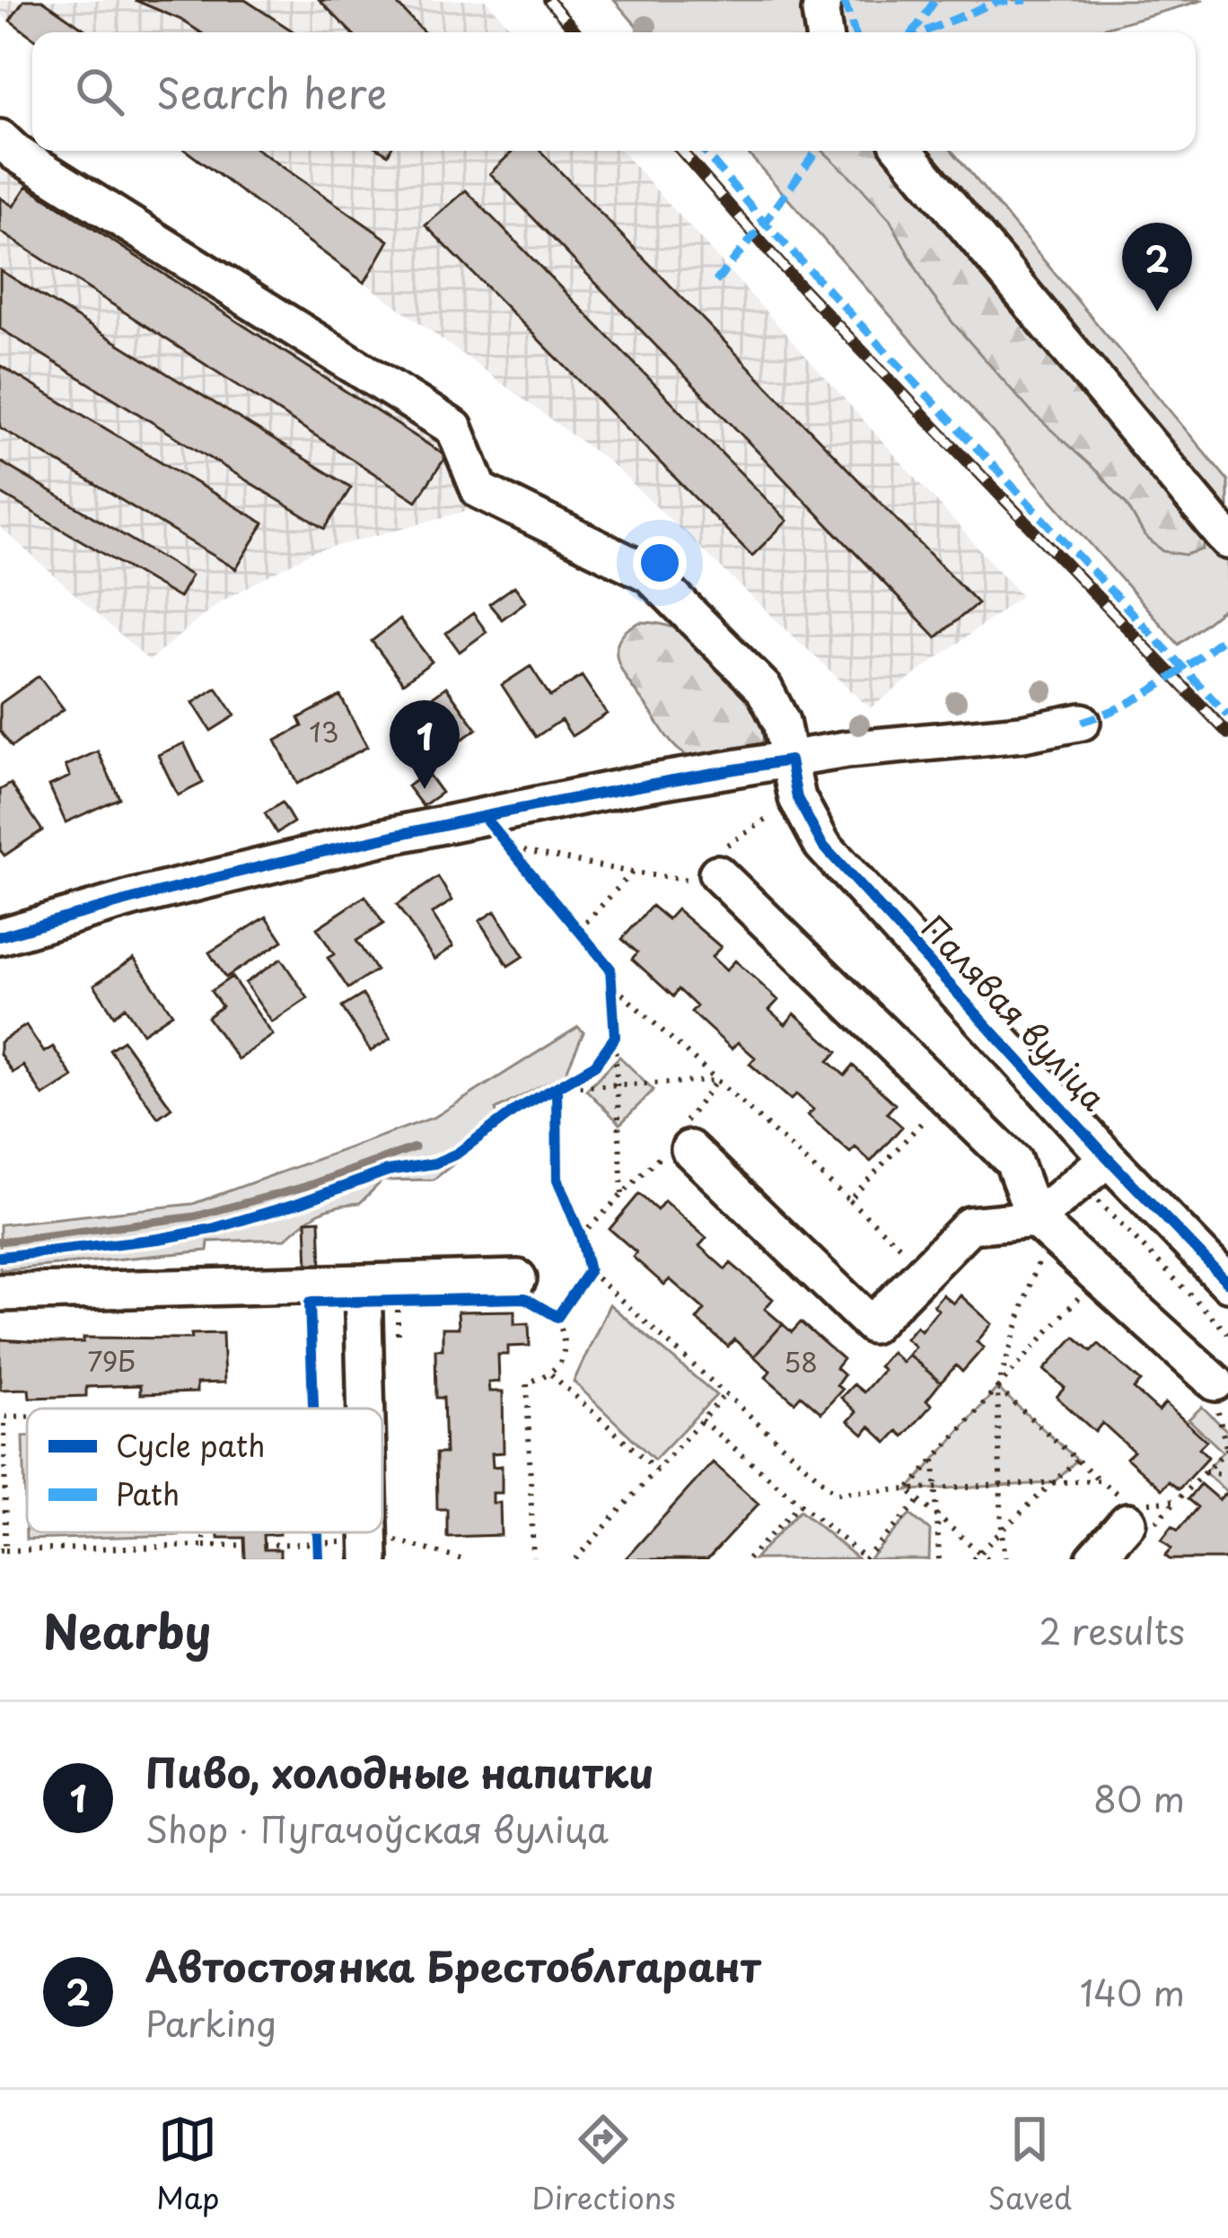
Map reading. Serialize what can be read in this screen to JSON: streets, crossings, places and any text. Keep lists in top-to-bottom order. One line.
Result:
{"streets":{"street":["Палявая вуліца"]},"house_numbers":["13","79Б","58"],"legend":["Cycle path","Path"],"page":{"search":"Search here","pins":["2","1"],"heading":["Nearby","2 results"],"list":[{"mark":"1","name":"Пиво, холодные напитки","note":"Shop · Пугачоўская вуліца","value":"80 m"},{"mark":"2","name":"Автостоянка Брестоблгарант","note":"Parking","value":"140 m"}],"nav":["Map","Directions","Saved"]}}
